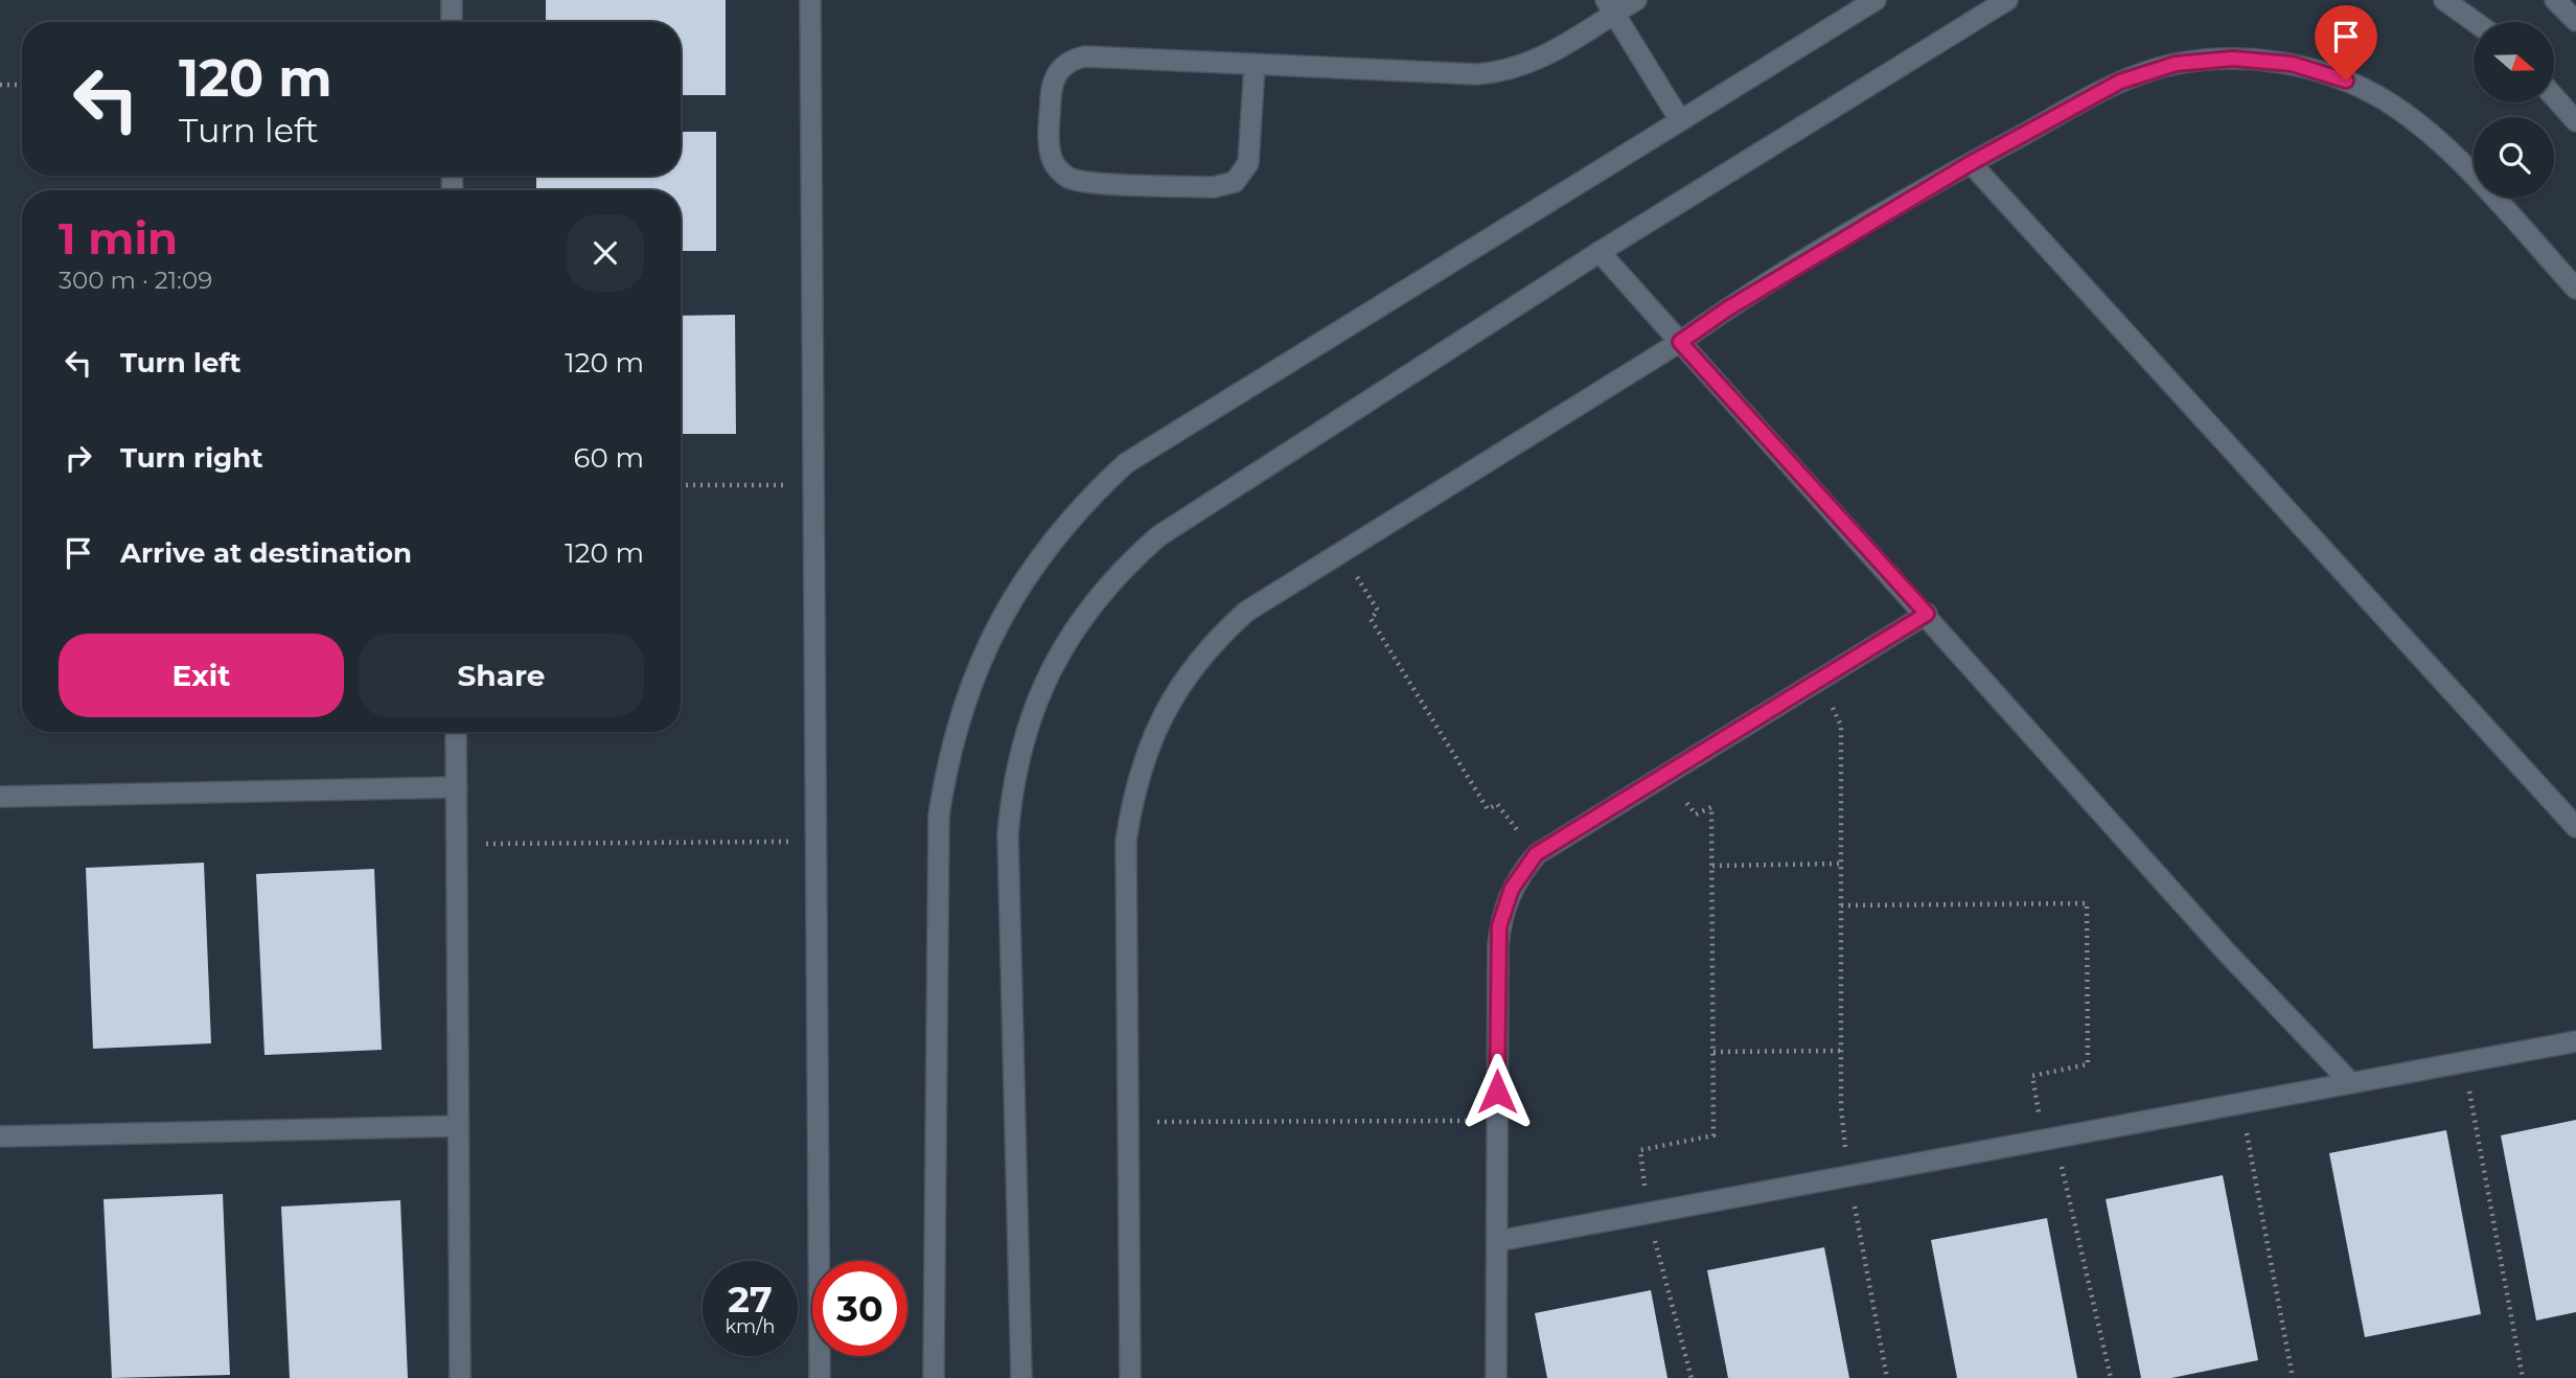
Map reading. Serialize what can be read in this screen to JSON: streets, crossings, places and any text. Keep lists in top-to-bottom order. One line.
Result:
{"north":"right","page":{"turn":["120 m","Turn left"],"heading":["1 min","300 m · 21:09"],"list":[{"name":"Turn left","value":"120 m"},{"name":"Turn right","value":"60 m"},{"name":"Arrive at destination","value":"120 m"}],"buttons":["Exit","Share"],"speed":"27 km/h","limit":"30"}}
